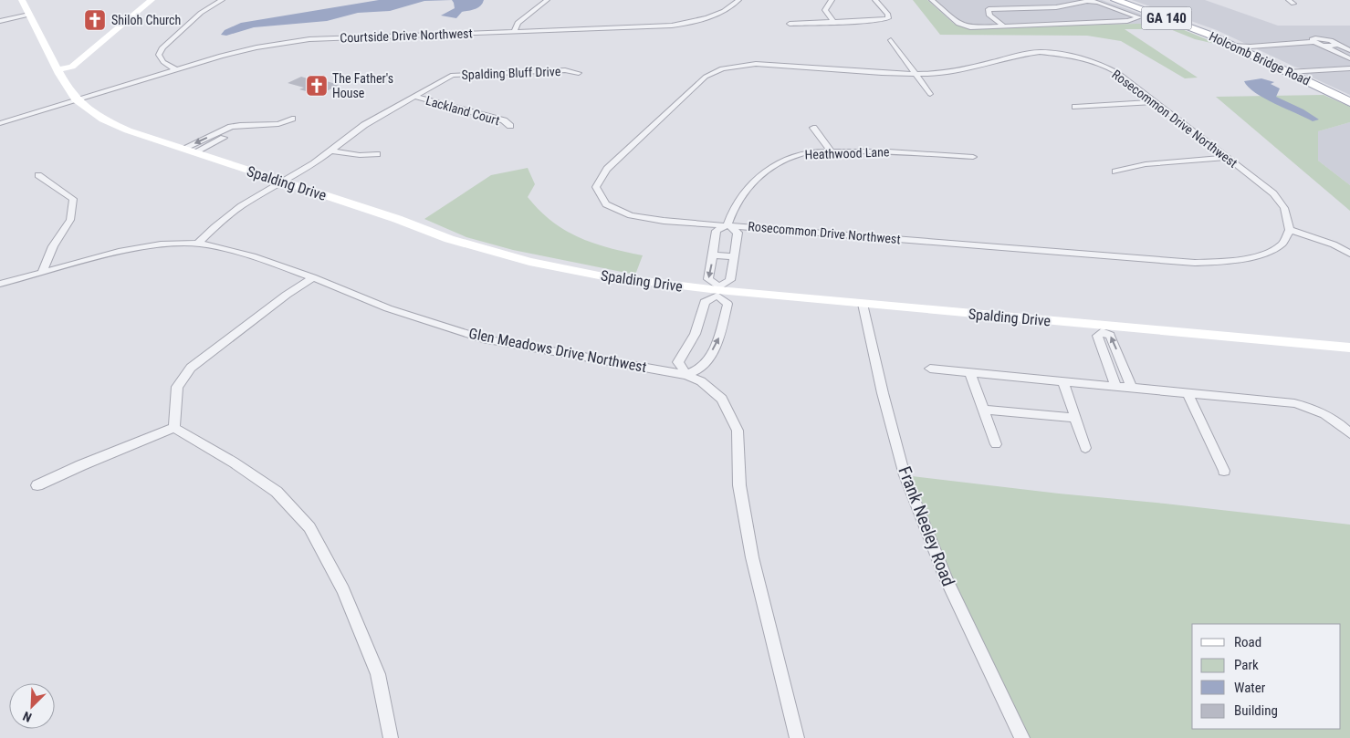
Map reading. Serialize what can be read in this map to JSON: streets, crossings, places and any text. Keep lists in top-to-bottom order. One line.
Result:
{"streets":{"main road":["GA 140","Holcomb Bridge Road","Spalding Drive"],"street":["Courtside Drive Northwest","Spalding Bluff Drive","Lackland Court","Rosecommon Drive Northwest","Heathwood Lane","Glen Meadows Drive Northwest","Frank Neeley Road"]},"crossings":[["Courtside Drive Northwest","Spalding Drive"],["Spalding Bluff Drive","Lackland Court"],["Spalding Bluff Drive","Spalding Drive"],["Spalding Bluff Drive","Glen Meadows Drive Northwest"],["Rosecommon Drive Northwest","Heathwood Lane"],["Heathwood Lane","Spalding Drive"],["Heathwood Lane","Glen Meadows Drive Northwest"],["Spalding Drive","Frank Neeley Road"]],"places":{"church":["Shiloh Church","The Father's House"]},"legend":["Road","Park","Water","Building"],"north":"bottom left"}
